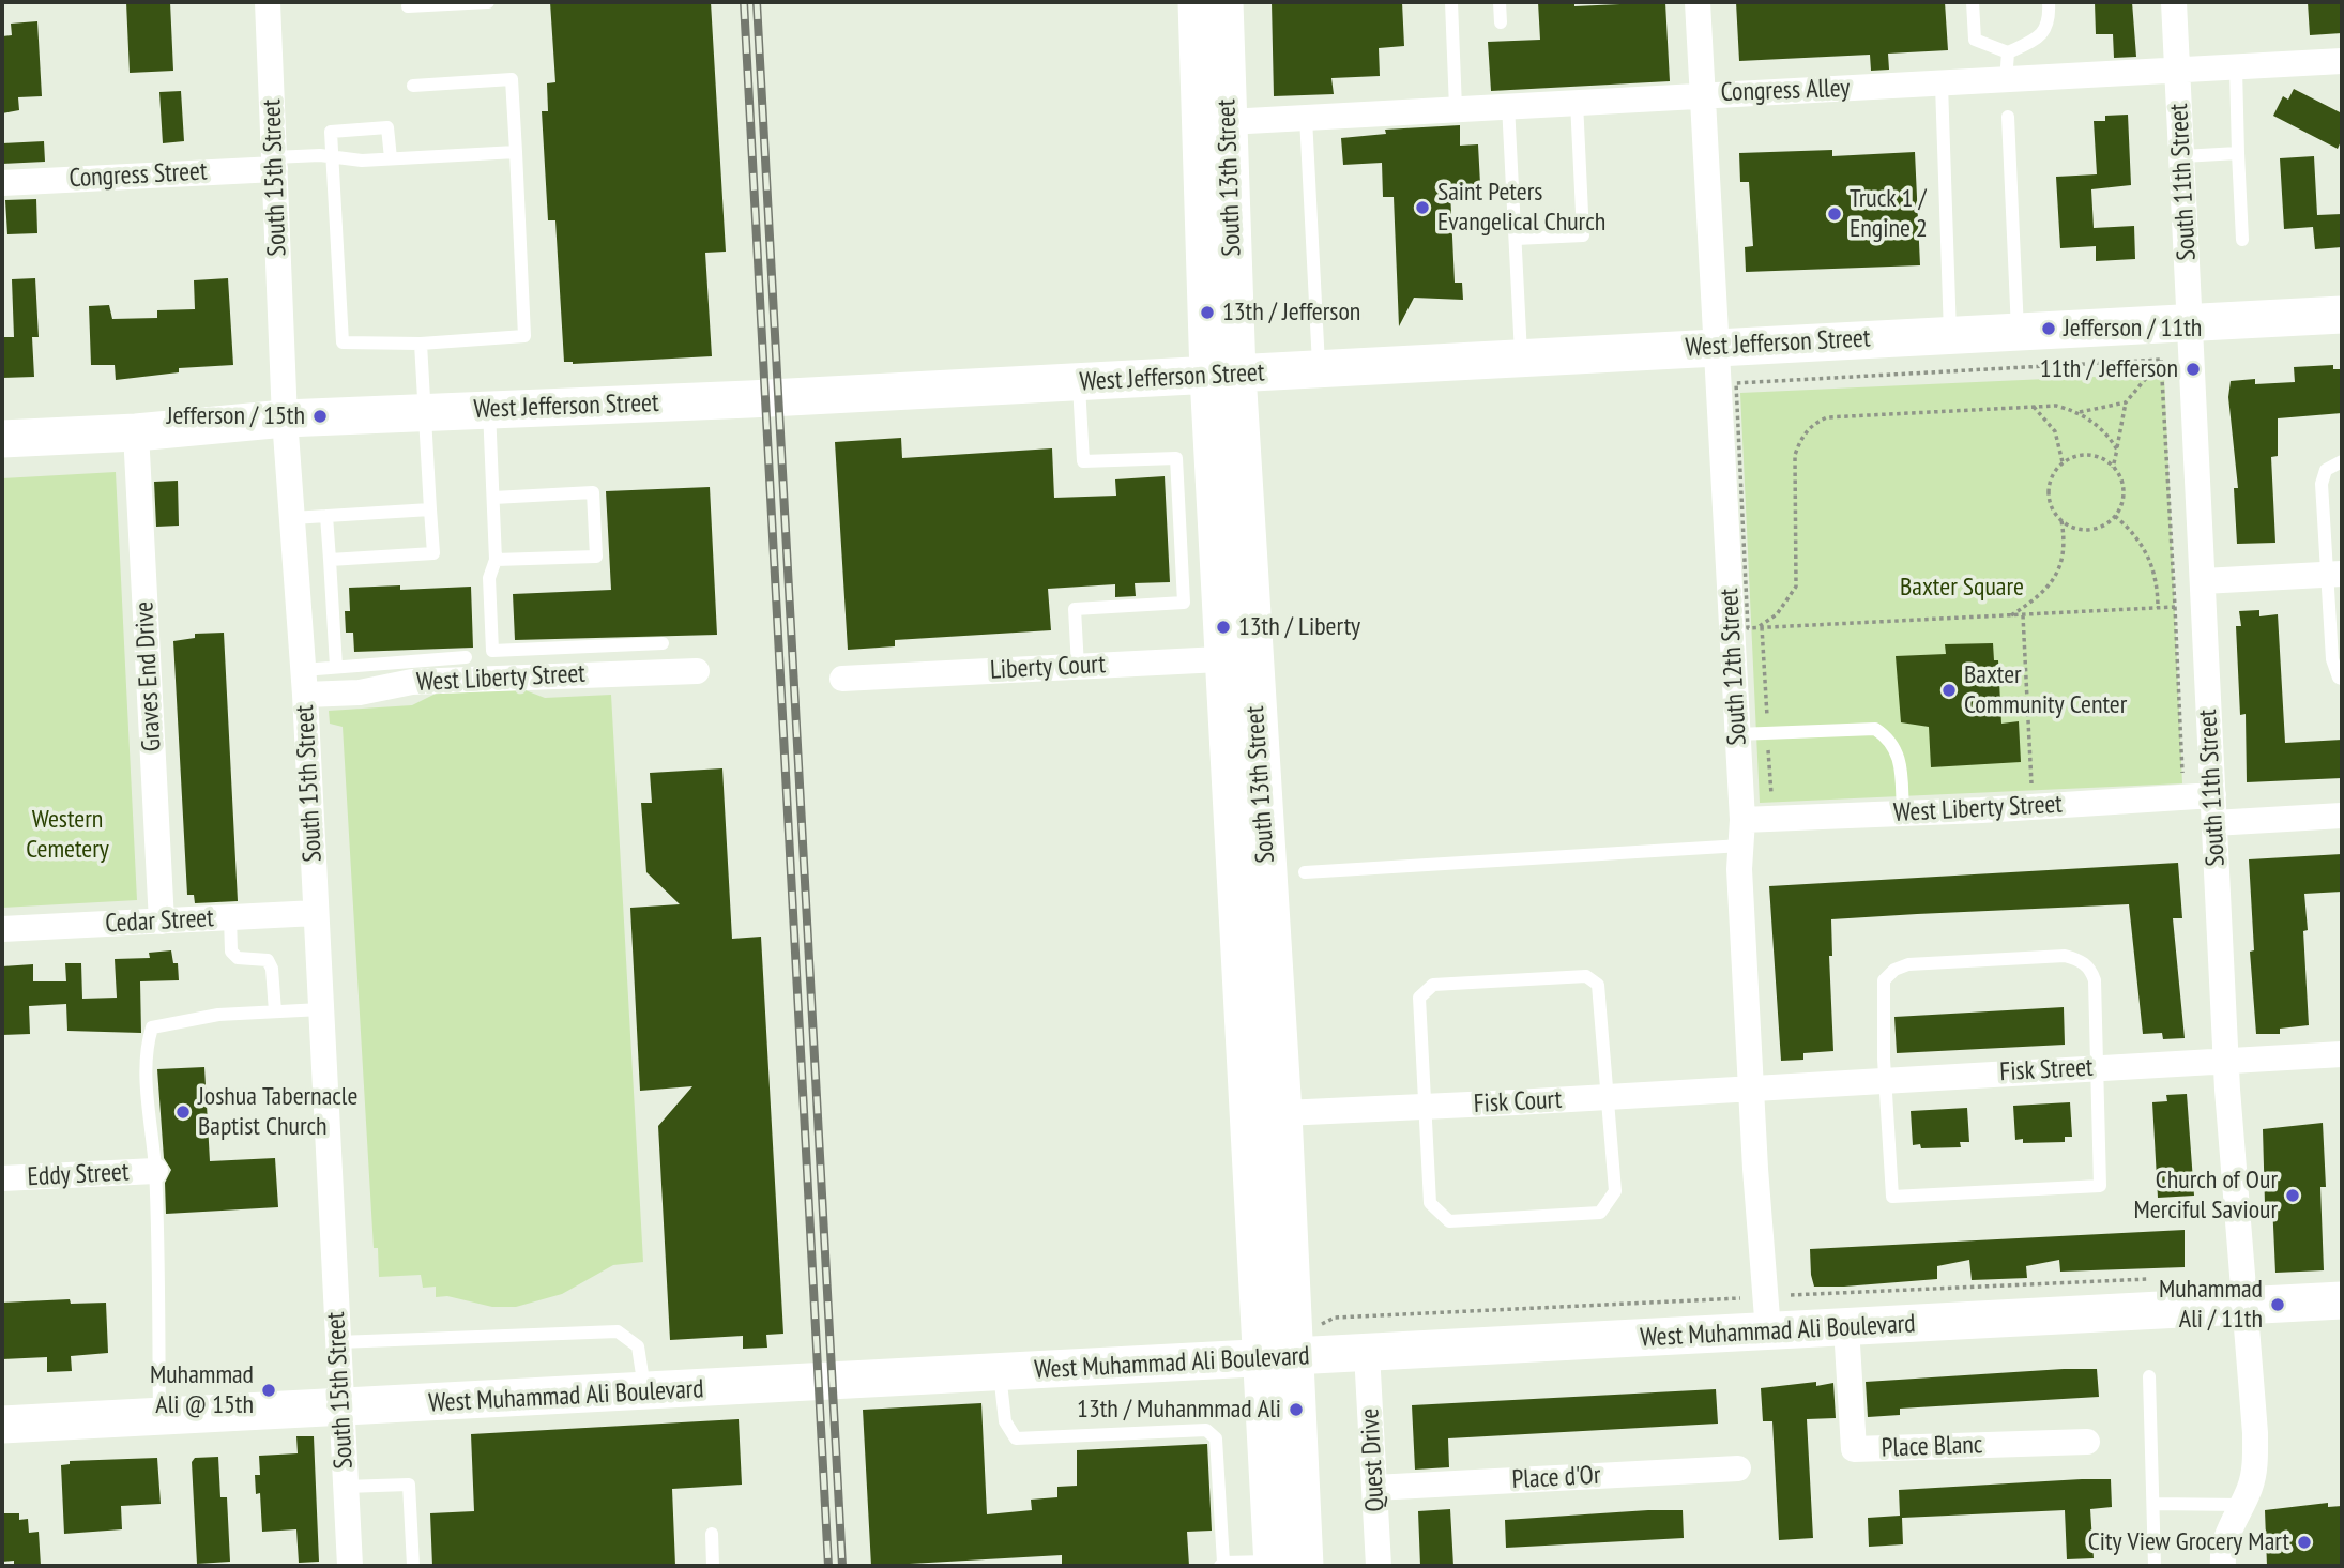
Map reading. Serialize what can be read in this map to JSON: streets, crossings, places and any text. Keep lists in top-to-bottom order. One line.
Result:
{"streets":{"street":["Congress Alley","Congress Street","South 15th Street","South 13th Street","South 11th Street","West Jefferson Street","South 12th Street","Liberty Court","Graves End Drive","West Liberty Street","Cedar Street","Fisk Street","Fisk Court","Eddy Street","West Muhammad Ali Boulevard","Place Blanc","Quest Drive","Place d'Or"]},"crossings":[["Congress Alley","South 13th Street"],["Congress Alley","South 11th Street"],["Congress Alley","South 12th Street"],["Congress Street","South 15th Street"],["South 15th Street","West Jefferson Street"],["South 15th Street","West Liberty Street"],["South 15th Street","Cedar Street"],["South 15th Street","West Muhammad Ali Boulevard"],["South 13th Street","West Jefferson Street"],["South 13th Street","Liberty Court"],["South 13th Street","Fisk Court"],["South 13th Street","West Muhammad Ali Boulevard"],["South 11th Street","West Jefferson Street"],["South 11th Street","West Liberty Street"],["South 11th Street","Fisk Street"],["South 11th Street","West Muhammad Ali Boulevard"],["West Jefferson Street","South 12th Street"],["West Jefferson Street","Graves End Drive"],["South 12th Street","West Liberty Street"],["South 12th Street","Fisk Street"],["South 12th Street","Fisk Court"],["South 12th Street","West Muhammad Ali Boulevard"],["Graves End Drive","Cedar Street"],["Fisk Street","Fisk Court"],["West Muhammad Ali Boulevard","Place Blanc"],["West Muhammad Ali Boulevard","Quest Drive"],["Quest Drive","Place d'Or"]],"parks":["Baxter Square","Western Cemetery"],"places":["Saint Peters Evangelical Church","Truck 1 / Engine 2","13th / Jefferson","Jefferson / 11th","11th / Jefferson","Jefferson / 15th","13th / Liberty","Baxter Community Center","Joshua Tabernacle Baptist Church","Church of Our Merciful Saviour","Muhammad Ali / 11th","Muhammad Ali @ 15th","13th / Muhanmmad Ali","City View Grocery Mart"]}
